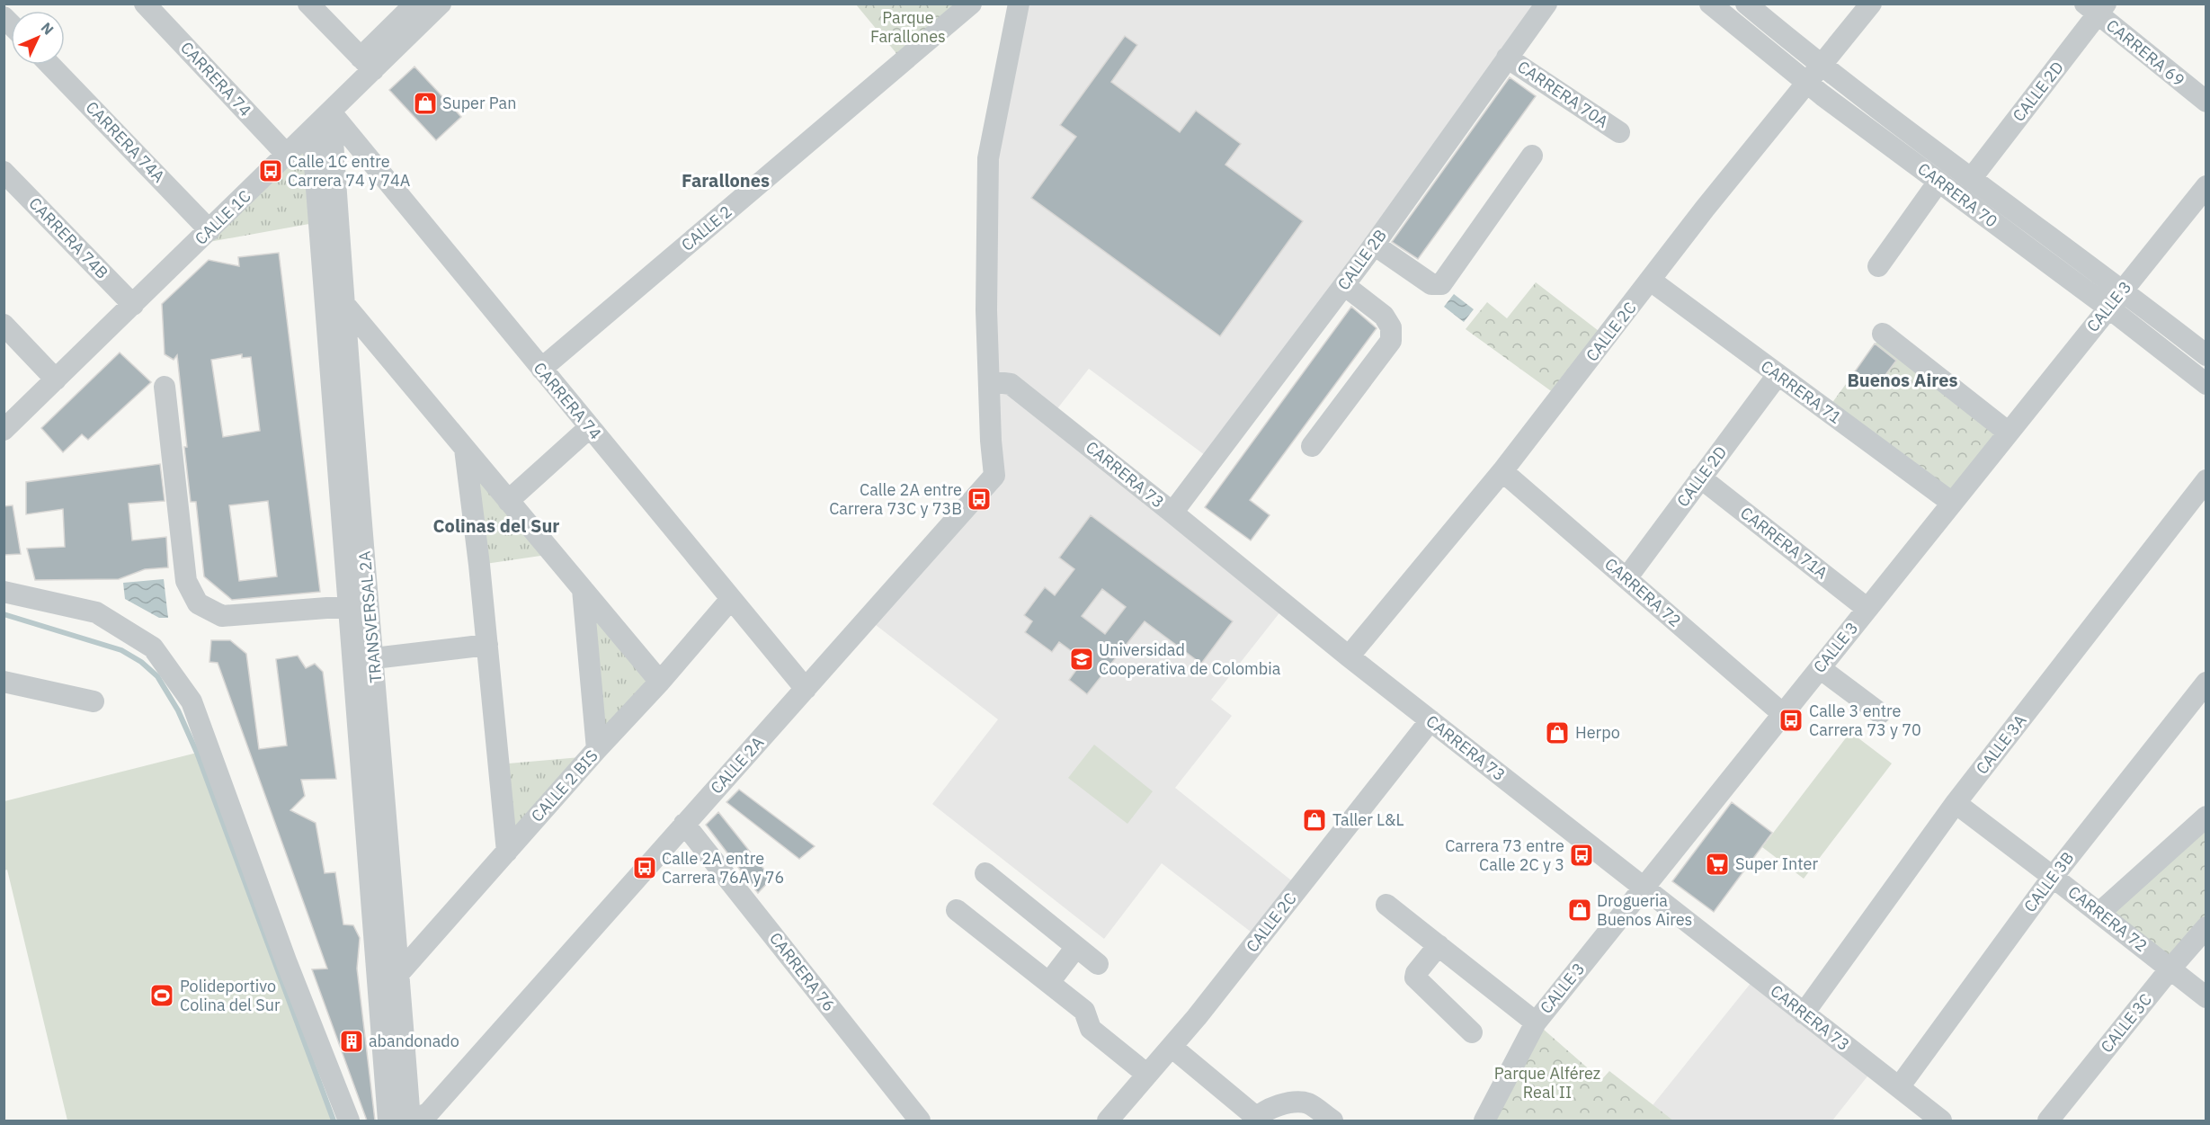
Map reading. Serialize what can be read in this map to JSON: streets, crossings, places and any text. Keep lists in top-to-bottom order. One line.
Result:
{"streets":{"street":["CARRERA 69","CARRERA 74","CALLE 2D","CARRERA 70A","CARRERA 74A","CARRERA 70","CALLE 1C","CALLE 2","CARRERA 74B","CALLE 2B","CALLE 3","CALLE 2C","CARRERA 71","CARRERA 73","CARRERA 71A","CARRERA 72","TRANSVERSAL 2A","CALLE 3A","CALLE 2A","CALLE 2 BIS","CALLE 3B","CARRERA 76","CALLE 3C"]},"crossings":[["CARRERA 69","CALLE 2D"],["CARRERA 74","CALLE 1C"],["CARRERA 74","CALLE 2"],["CARRERA 74","TRANSVERSAL 2A"],["CARRERA 74","CALLE 2A"],["CARRERA 74","CALLE 2 BIS"],["CALLE 2D","CARRERA 70"],["CALLE 2D","CARRERA 71"],["CALLE 2D","CARRERA 71A"],["CALLE 2D","CARRERA 72"],["CARRERA 70A","CALLE 2B"],["CARRERA 74A","CALLE 1C"],["CARRERA 70","CALLE 3"],["CARRERA 70","CALLE 2C"],["CALLE 1C","CARRERA 74B"],["CALLE 1C","TRANSVERSAL 2A"],["CALLE 2B","CARRERA 73"],["CALLE 3","CARRERA 71"],["CALLE 3","CARRERA 73"],["CALLE 3","CARRERA 71A"],["CALLE 3","CARRERA 72"],["CALLE 2C","CARRERA 71"],["CALLE 2C","CARRERA 73"],["CALLE 2C","CARRERA 72"],["CARRERA 73","CALLE 3A"],["CARRERA 73","CALLE 2A"],["CARRERA 73","CALLE 3B"],["CARRERA 72","CALLE 3A"],["CARRERA 72","CALLE 3B"],["CARRERA 72","CALLE 3C"],["TRANSVERSAL 2A","CALLE 2A"],["TRANSVERSAL 2A","CALLE 2 BIS"],["CALLE 2A","CARRERA 76"]],"districts":["Farallones","Buenos Aires","Colinas del Sur"],"parks":["Parque Farallones","Parque Alférez Real II"],"places":{"shop":["Super Pan","Herpo","Taller L&L","Drogueria Buenos Aires"],"bus stop":["Calle 1C entre Carrera 74 y 74A","Calle 2A entre Carrera 73C y 73B","Calle 3 entre Carrera 73 y 70","Carrera 73 entre Calle 2C y 3","Calle 2A entre Carrera 76A y 76"],"school or university":["Universidad Cooperativa de Colombia"],"supermarket":["Super Inter"],"sports":["Polideportivo Colina del Sur"],"building":["abandonado"]},"north":"top right"}
